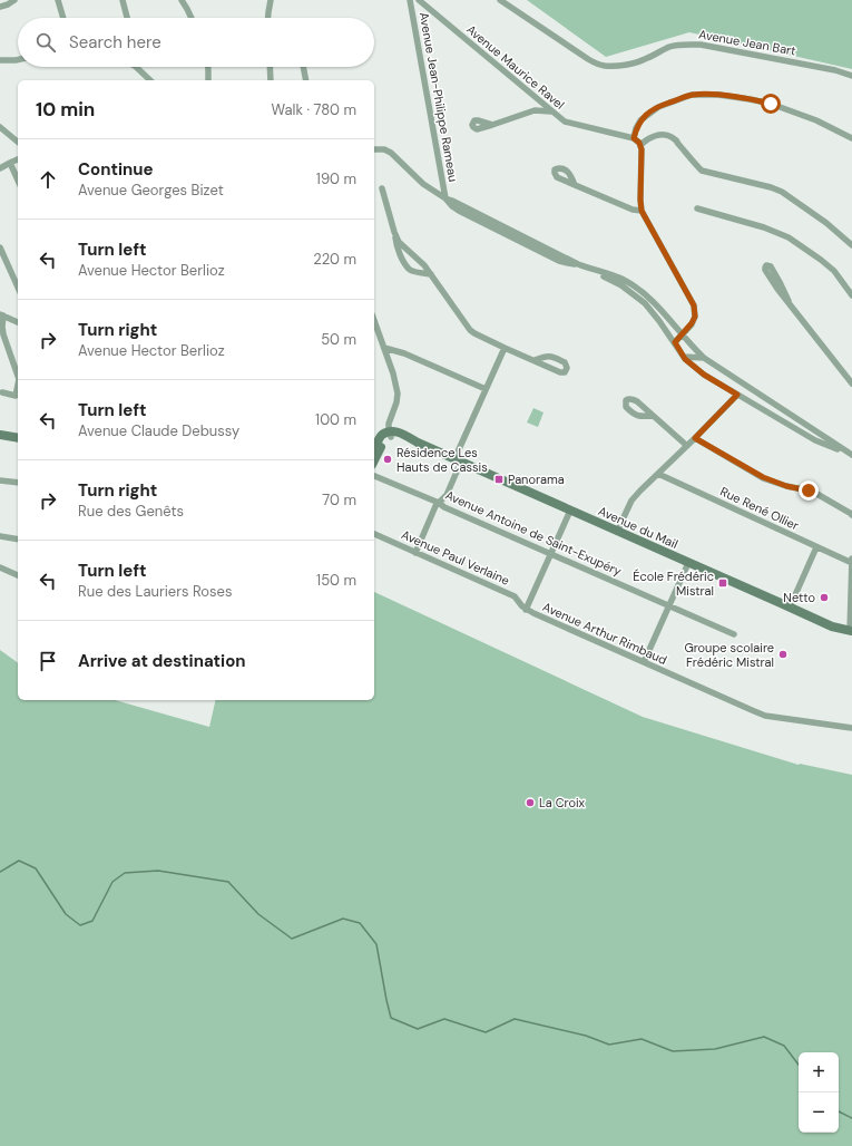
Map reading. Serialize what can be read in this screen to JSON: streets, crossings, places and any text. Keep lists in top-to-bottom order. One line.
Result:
{"streets":{"main road":["Avenue du Mail"],"street":["Avenue Jean Bart","Avenue Maurice Ravel","Avenue Jean-Philippe Rameau","Rue René Ollier","Avenue Antoine de Saint-Exupéry","Avenue Paul Verlaine","Avenue Arthur Rimbaud"]},"crossings":[["Avenue Paul Verlaine","Avenue Arthur Rimbaud"]],"places":{"other":["Résidence Les Hauts de Cassis","Netto","Groupe scolaire Frédéric Mistral","La Croix"],"transit":["Panorama","École Frédéric Mistral"]},"page":{"search":"Search here","heading":["10 min","Walk · 780 m"],"list":[["Continue","Avenue Georges Bizet","190 m"],["Turn left","Avenue Hector Berlioz","220 m"],["Turn right","Avenue Hector Berlioz","50 m"],["Turn left","Avenue Claude Debussy","100 m"],["Turn right","Rue des Genêts","70 m"],["Turn left","Rue des Lauriers Roses","150 m"],"Arrive at destination"],"map_buttons":["+","−"]}}
